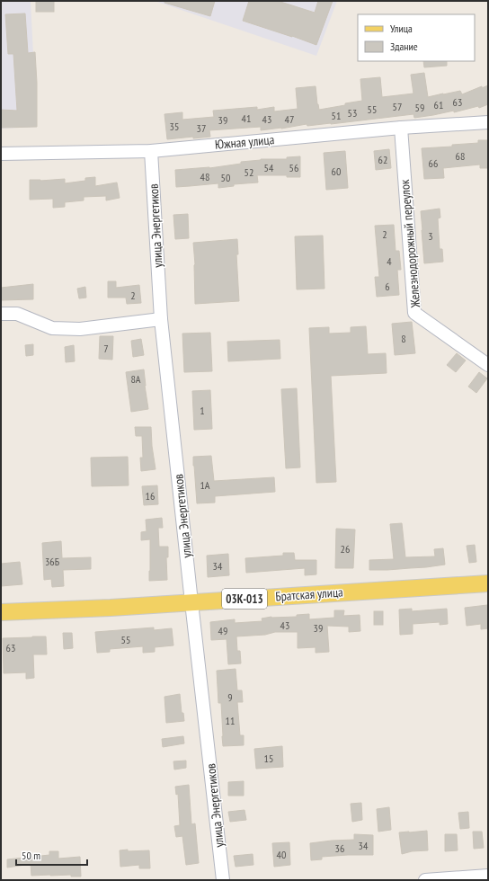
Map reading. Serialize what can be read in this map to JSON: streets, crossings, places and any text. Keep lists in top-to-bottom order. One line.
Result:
{"streets":{"main road":["Братская улица","03К-013"],"street":["Южная улица","улица Энергетиков","Железнодорожный переулок"]},"crossings":[["Южная улица","улица Энергетиков"],["Южная улица","Железнодорожный переулок"],["улица Энергетиков","Братская улица"]],"house_numbers":["63","61","57","59","55","53","51","41","43","47","39","35","37","68","62","66","54","56","60","52","48","50","2","3","4","6","2","8","7","8А","1","1А","16","26","36Б","34","43","39","49","55","63","9","11","15","34","36","40"],"legend":["Улица","Здание"],"scale_bar":"50 m"}
